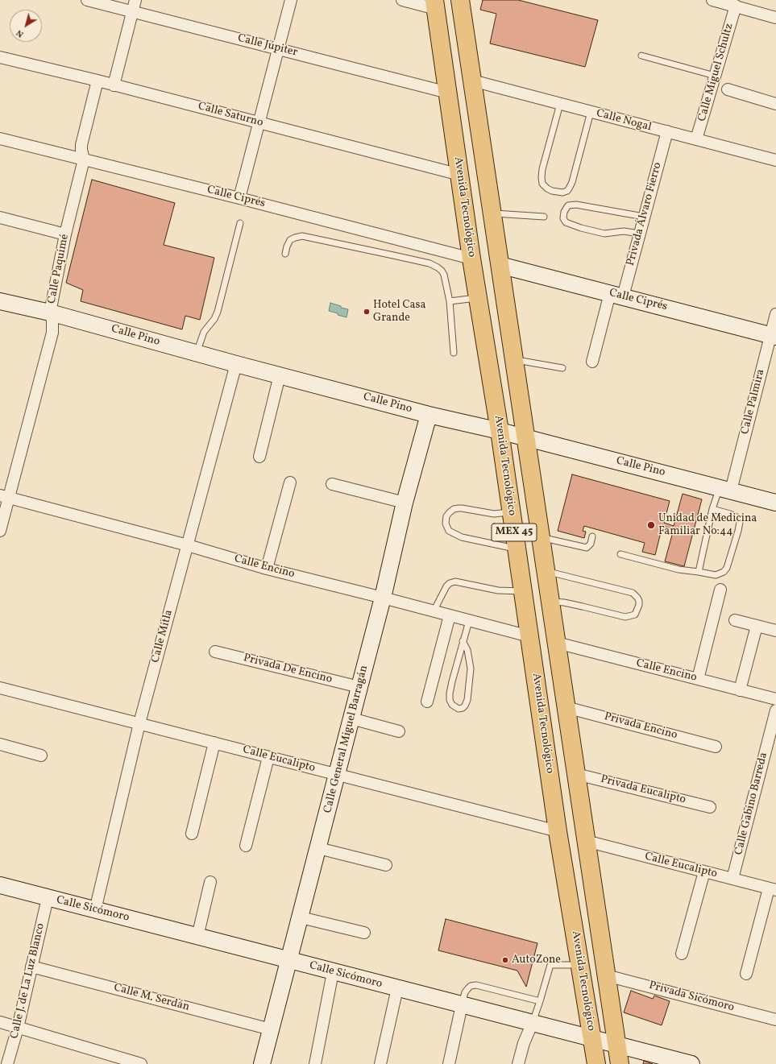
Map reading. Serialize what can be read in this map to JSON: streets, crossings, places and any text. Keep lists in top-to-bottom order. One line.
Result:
{"streets":{"main road":["Avenida Tecnológico","MEX 45"],"street":["Calle Júpiter","Calle Miguel Schultz","Calle Saturno","Calle Nogal","Calle Ciprés","Privada Álvaro Fierro","Calle Paquimé","Calle Pino","Calle Palmira","Calle Encino","Calle Mitla","Privada De Encino","Privada Encino","Calle General Miguel Barragán","Calle Eucalipto","Privada Eucalipto","Calle Gabino Barreda","Calle Sicómoro","Calle J. de La Luz Blanco","Privada Sicómoro","Calle M. Serdán"]},"crossings":[["Calle Júpiter","Avenida Tecnológico"],["Calle Miguel Schultz","Calle Nogal"],["Calle Saturno","Avenida Tecnológico"],["Calle Saturno","Calle Paquimé"],["Calle Nogal","Privada Álvaro Fierro"],["Calle Nogal","MEX 45"],["Calle Ciprés","Avenida Tecnológico"],["Calle Ciprés","Privada Álvaro Fierro"],["Calle Ciprés","Calle Paquimé"],["Calle Ciprés","Calle Palmira"],["Calle Ciprés","MEX 45"],["Avenida Tecnológico","Calle Pino"],["Avenida Tecnológico","Calle Encino"],["Avenida Tecnológico","Calle Eucalipto"],["Avenida Tecnológico","Calle Sicómoro"],["Calle Paquimé","Calle Pino"],["Calle Paquimé","Calle Encino"],["Calle Pino","Calle Palmira"],["Calle Pino","MEX 45"],["Calle Pino","Calle Mitla"],["Calle Pino","Calle General Miguel Barragán"],["MEX 45","Calle Encino"],["MEX 45","Privada Encino"],["MEX 45","Calle Eucalipto"],["MEX 45","Privada Eucalipto"],["MEX 45","Calle Sicómoro"],["MEX 45","Privada Sicómoro"],["Calle Encino","Calle Mitla"],["Calle Encino","Calle General Miguel Barragán"],["Calle Mitla","Calle Eucalipto"],["Calle Mitla","Calle Sicómoro"],["Privada De Encino","Calle General Miguel Barragán"],["Calle General Miguel Barragán","Calle Eucalipto"],["Calle General Miguel Barragán","Calle Sicómoro"],["Calle General Miguel Barragán","Calle M. Serdán"],["Calle Eucalipto","Calle Gabino Barreda"],["Calle Sicómoro","Calle J. de La Luz Blanco"],["Calle J. de La Luz Blanco","Calle M. Serdán"]],"places":["Hotel Casa Grande","Unidad de Medicina Familiar No:44","AutoZone"],"north":"bottom left"}
